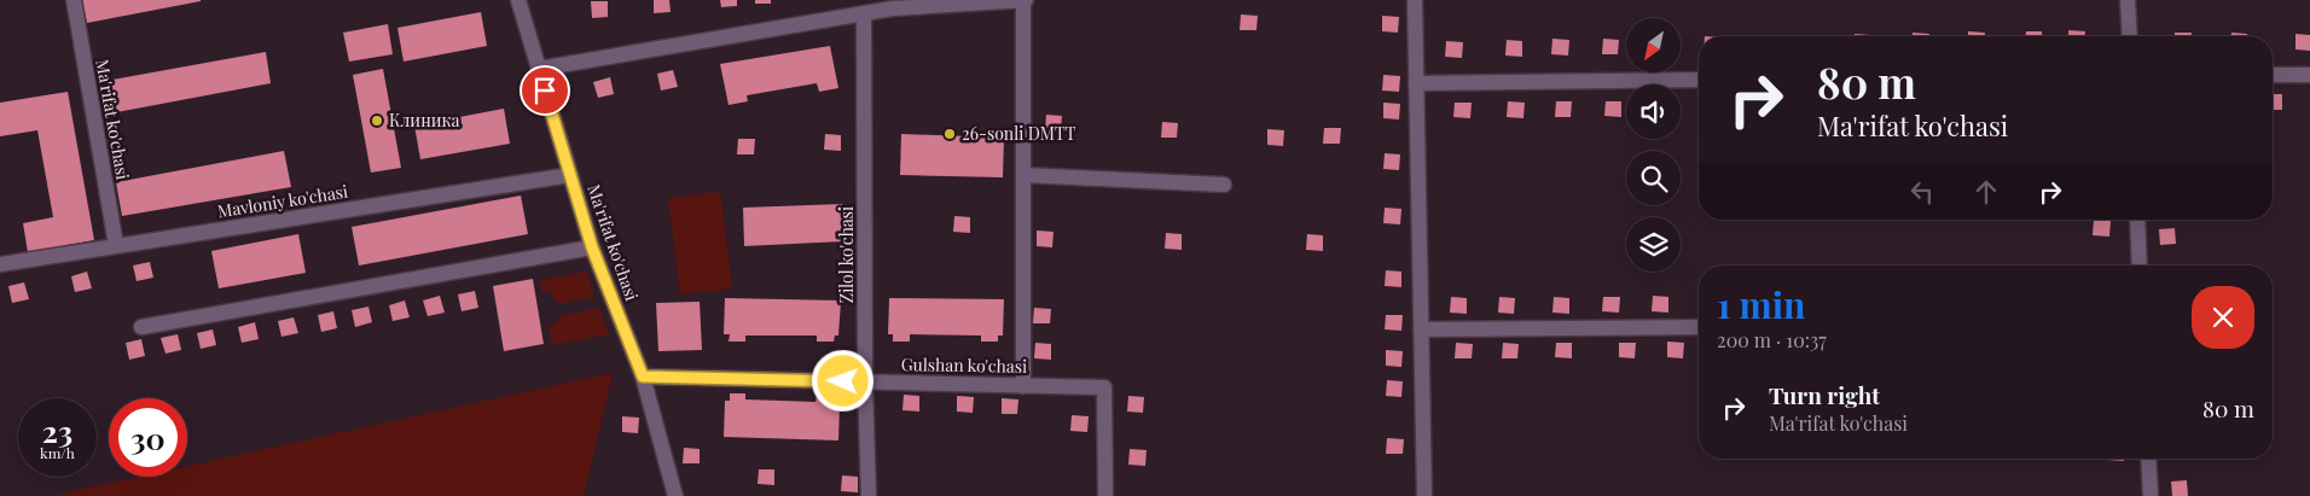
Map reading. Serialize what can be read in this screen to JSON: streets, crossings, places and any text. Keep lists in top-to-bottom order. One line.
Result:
{"streets":{"street":["Ma'rifat ko'chasi","Mavloniy ko'chasi","Zilol ko'chasi","Gulshan ko'chasi"]},"crossings":[["Ma'rifat ko'chasi","Mavloniy ko'chasi"],["Ma'rifat ko'chasi","Gulshan ko'chasi"],["Zilol ko'chasi","Gulshan ko'chasi"]],"places":["Клиника","26-sonli DMTT"],"north":"bottom left","page":{"turn":["80 m","Ma'rifat ko'chasi"],"heading":["1 min","200 m · 10:37"],"list":[{"name":"Turn right","note":"Ma'rifat ko'chasi","value":"80 m"}],"speed":"23 km/h","limit":"30"}}
